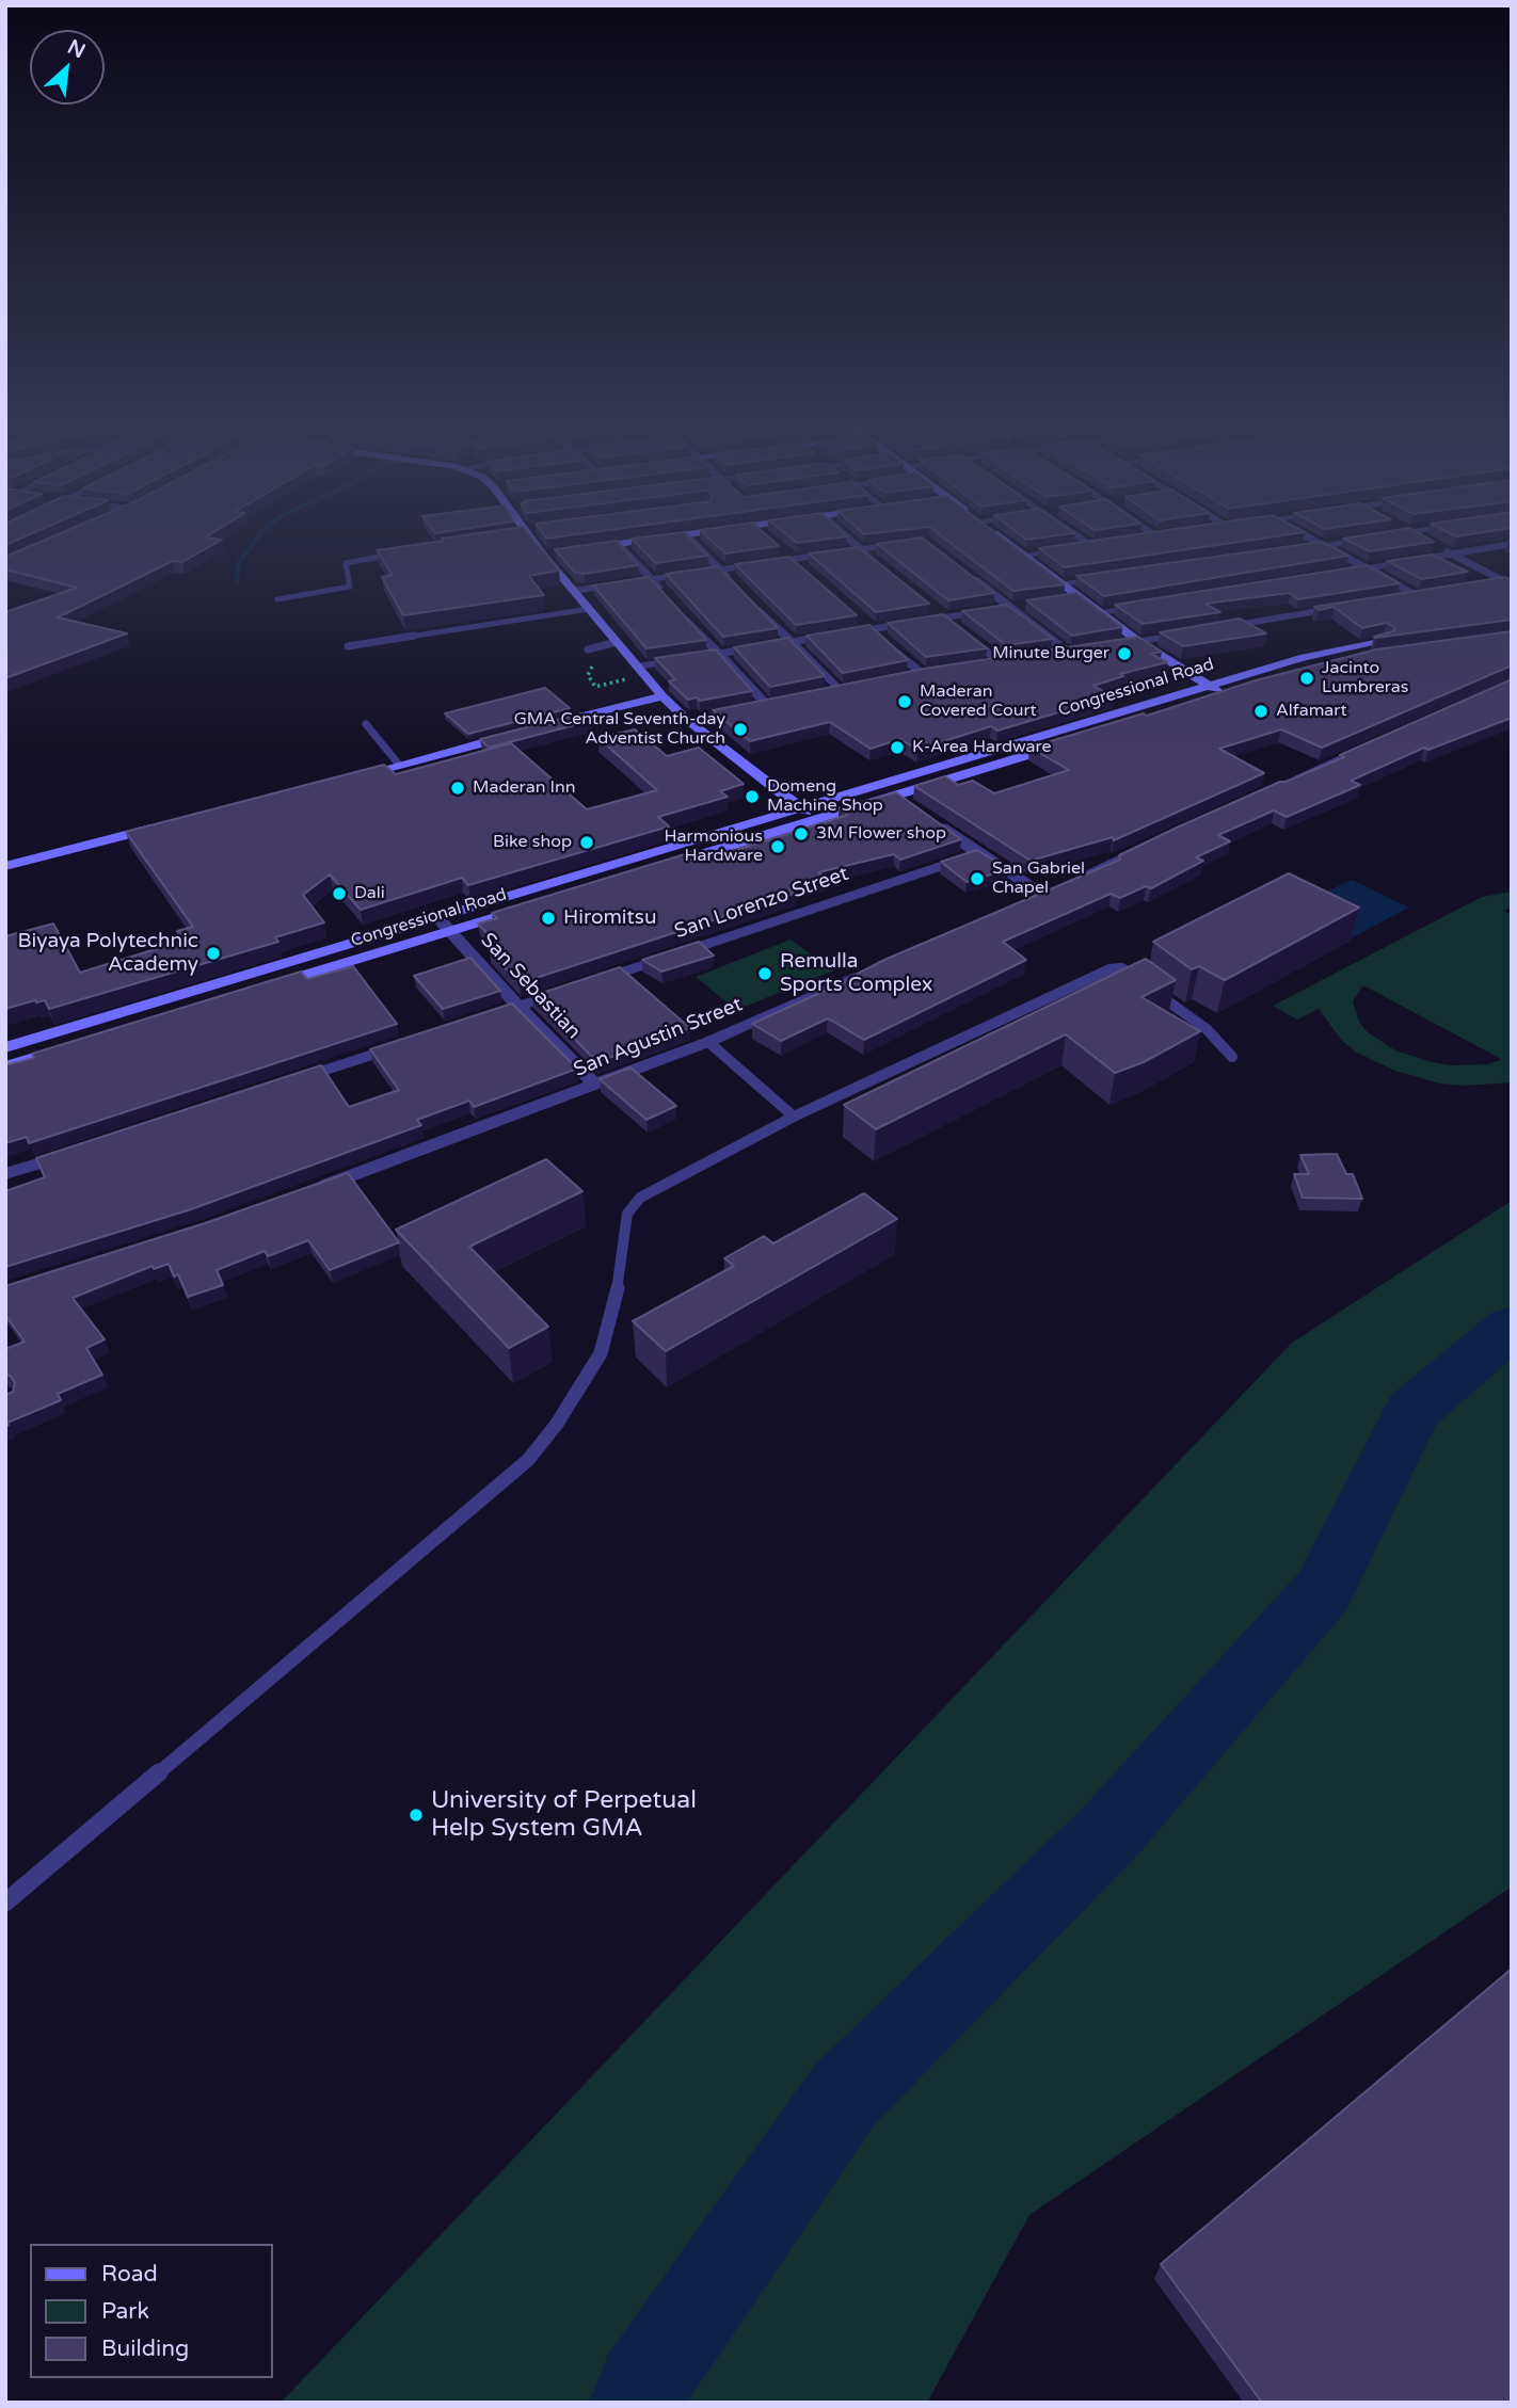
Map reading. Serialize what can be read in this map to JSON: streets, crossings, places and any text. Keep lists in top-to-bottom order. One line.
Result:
{"streets":{"street":["Congressional Road","San Lorenzo Street","San Sebastian","San Agustin Street"]},"crossings":[["Congressional Road","San Sebastian"],["San Lorenzo Street","San Sebastian"],["San Sebastian","San Agustin Street"]],"places":["Minute Burger","Jacinto Lumbreras","Maderan Covered Court","Alfamart","GMA Central Seventh-day Adventist Church","K-Area Hardware","Maderan Inn","Domeng Machine Shop","3M Flower shop","Bike shop","Harmonious Hardware","San Gabriel Chapel","Dali","Hiromitsu","Biyaya Polytechnic Academy","Remulla Sports Complex","University of Perpetual Help System GMA"],"legend":["Road","Park","Building"],"north":"top right"}
